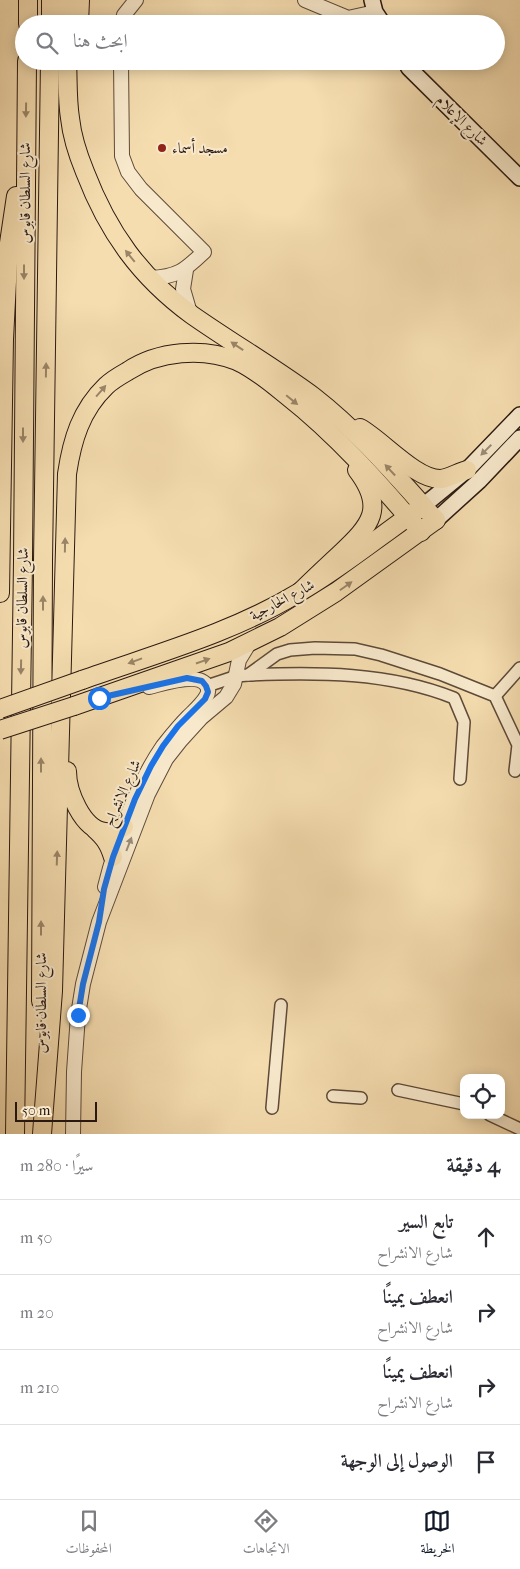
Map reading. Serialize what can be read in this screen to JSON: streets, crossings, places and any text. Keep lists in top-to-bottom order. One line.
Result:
{"streets":{"main road":["شارع الإعلام","شارع السلطان قابوس","شارع الخارجية"],"street":["شارع الانشراح"]},"crossings":[["شارع الخارجية","شارع الانشراح"]],"places":["مسجد أسماء"],"scale_bar":"50 m","page":{"search":"ابحث هنا","scale":"50 m","heading":["4 دقيقة","سيرًا · 280 m"],"list":[["تابع السير","شارع الانشراح","50 m"],["انعطف يمينًا","شارع الانشراح","20 m"],["انعطف يمينًا","شارع الانشراح","210 m"],"الوصول إلى الوجهة"],"nav":["الخريطة","الاتجاهات","المحفوظات"]}}
